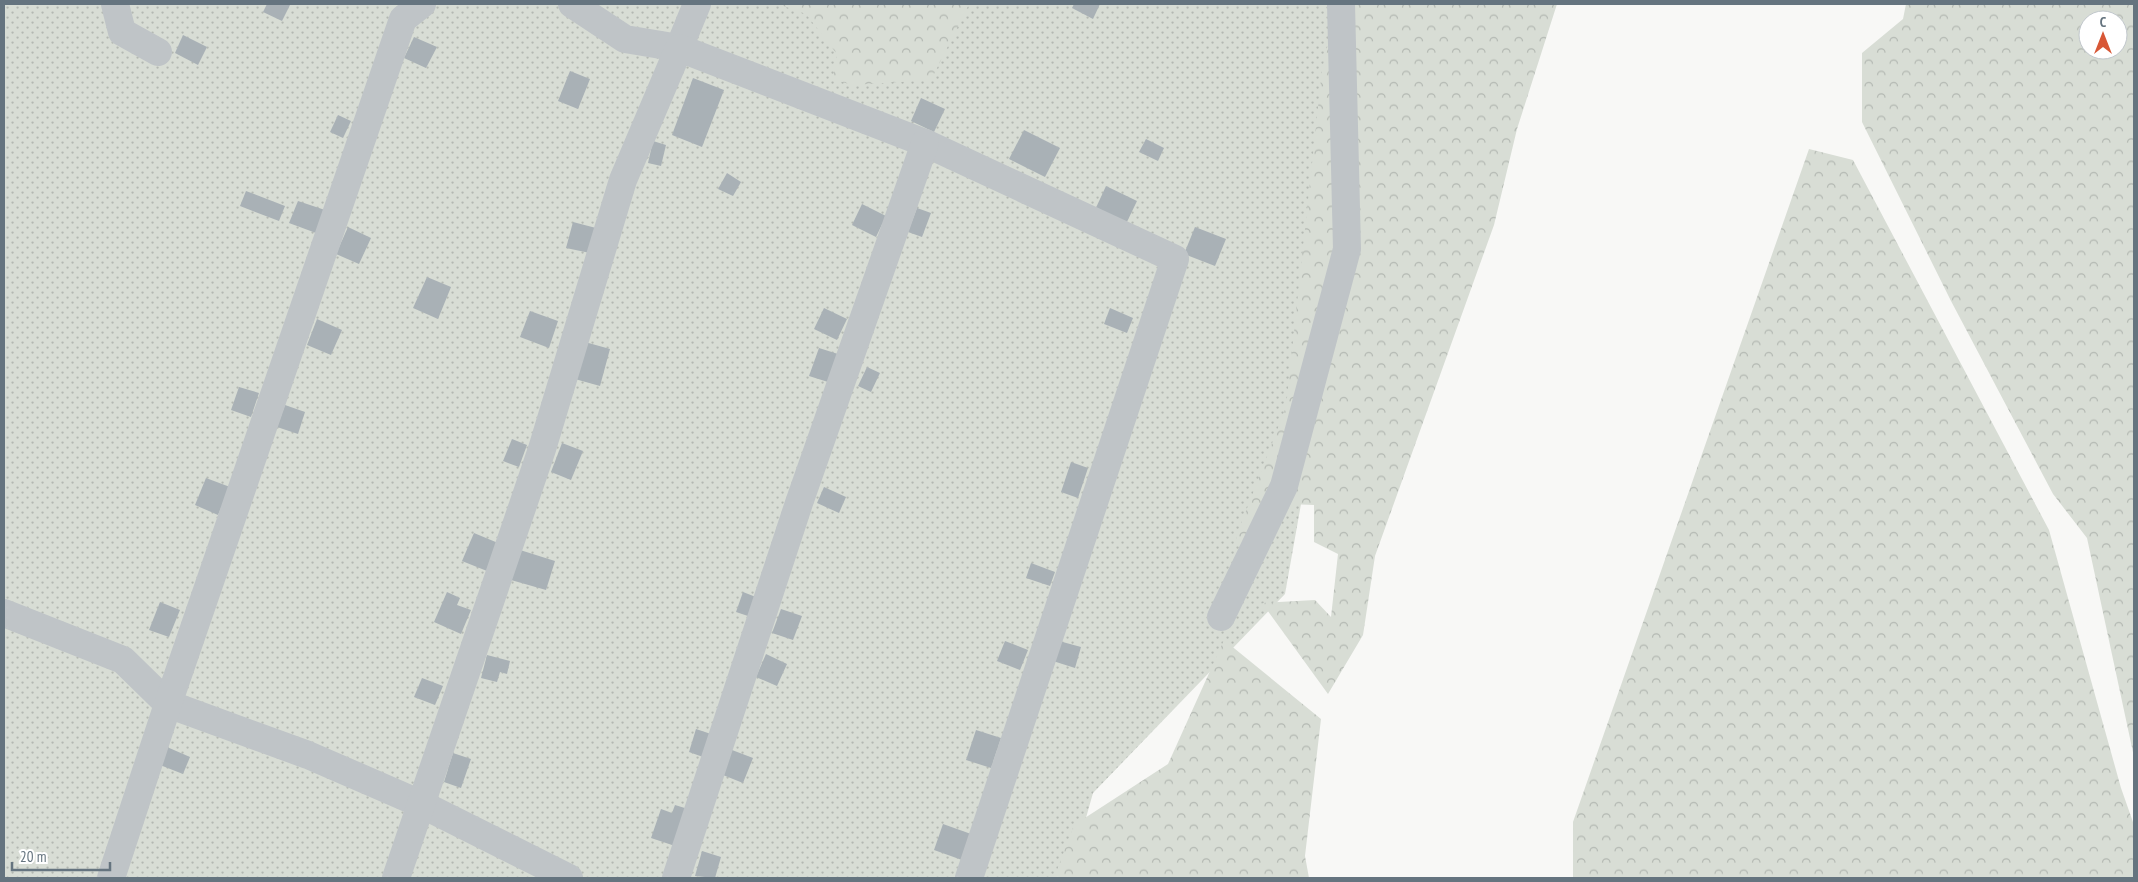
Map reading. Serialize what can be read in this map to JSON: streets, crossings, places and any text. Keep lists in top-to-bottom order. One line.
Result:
{"scale_bar":"20 m","north":"top"}
